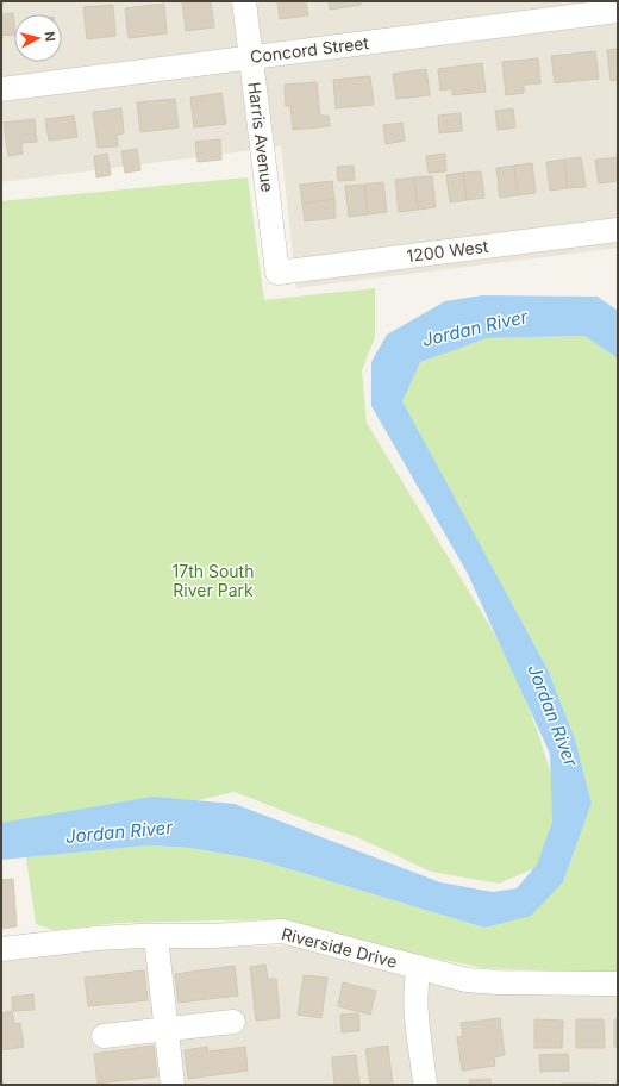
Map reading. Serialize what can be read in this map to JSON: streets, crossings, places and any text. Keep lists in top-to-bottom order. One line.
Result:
{"streets":{"street":["Concord Street","Harris Avenue","1200 West","Riverside Drive"]},"crossings":[["Concord Street","Harris Avenue"],["Harris Avenue","1200 West"]],"water":["Jordan River"],"parks":["17th South River Park"],"north":"right"}
